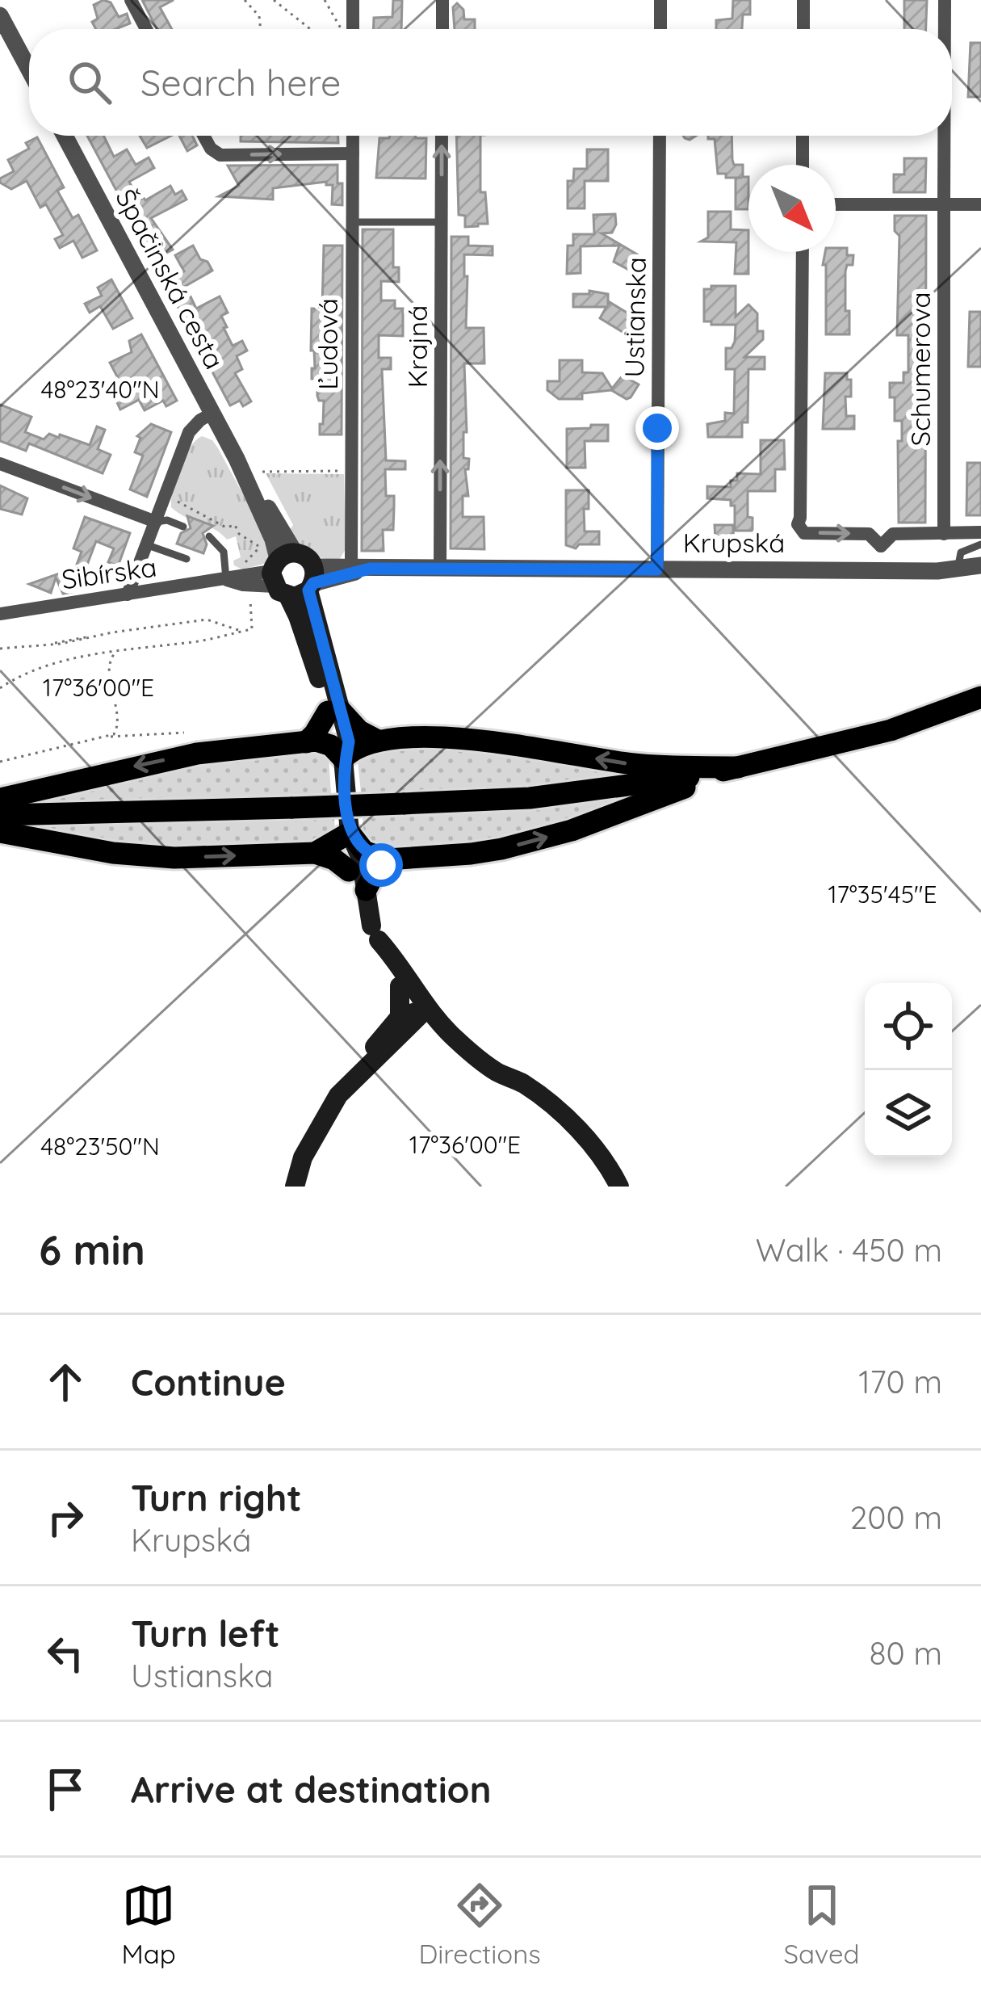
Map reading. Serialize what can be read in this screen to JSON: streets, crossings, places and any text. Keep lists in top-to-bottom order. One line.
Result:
{"streets":{"street":["Špačinská cesta","Ustianska","Ľudová","Krajná","Schumerova","Krupská","Sibírska"]},"crossings":[["Špačinská cesta","Sibírska"],["Ustianska","Krupská"],["Ľudová","Krupská"],["Krajná","Krupská"]],"one_way":["Krajná"],"north":"bottom right","page":{"search":"Search here","heading":["6 min","Walk · 450 m"],"list":[["Continue","170 m"],["Turn right","Krupská","200 m"],["Turn left","Ustianska","80 m"],"Arrive at destination"],"nav":["Map","Directions","Saved"]},"coordinates":["48°23'40\"N","17°36'00\"E","17°35'45\"E","48°23'50\"N"]}
